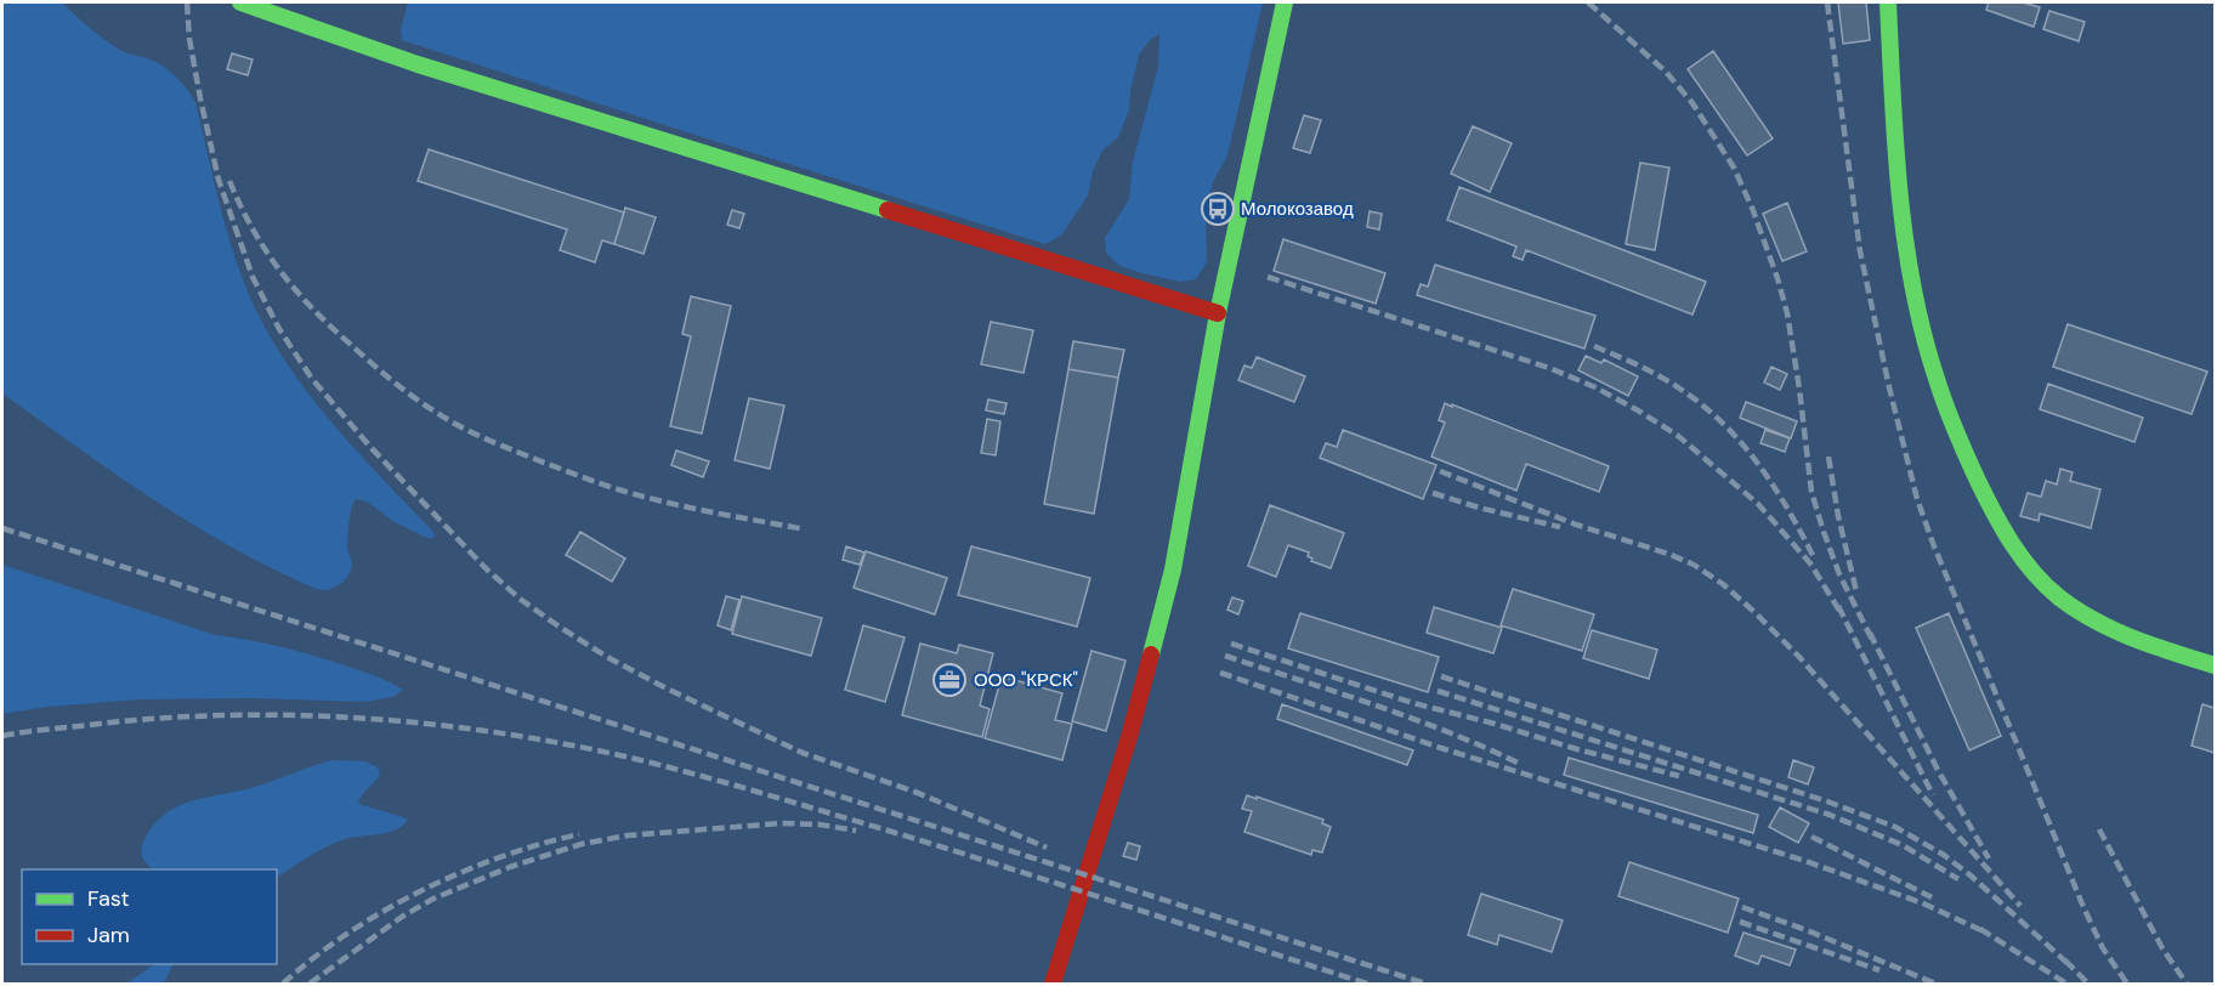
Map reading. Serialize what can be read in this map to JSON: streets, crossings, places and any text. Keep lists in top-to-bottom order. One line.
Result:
{"places":{"bus stop":["Молокозавод"],"office":["ООО \"КРСК\""]},"legend":["Fast","Jam"]}
